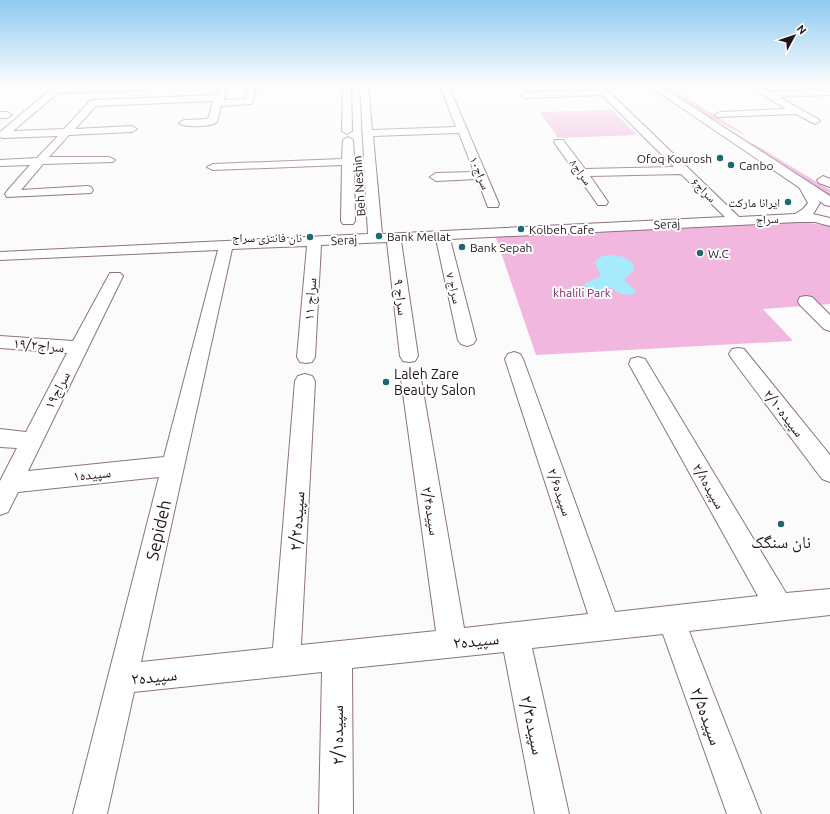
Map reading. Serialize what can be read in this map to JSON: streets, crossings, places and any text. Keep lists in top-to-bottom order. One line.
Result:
{"streets":{"street":["سراج۸","سراج۱۰","Beh Neshin","سراج۶","سراج","Seraj","سراج ۷","سراج ۹","سراج ۱۱","سراج۱۹/۲","سراج۱۹","سپیده۲/۱۰","سپیده۱","سپیده۲/۸","سپیده۲/۶","سپیده۲/۴","سپیده۲/۲","Sepideh","سپیده۲","سپیده۲/۵","سپیده۲/۳","سپیده۲/۱"]},"crossings":[["Beh Neshin","Seraj"],["سراج۶","سراج"],["سراج۶","Seraj"],["سراج","Seraj"],["Seraj","سراج ۷"],["Seraj","سراج ۹"],["Seraj","سراج ۱۱"],["Seraj","Sepideh"],["سراج۱۹/۲","سراج۱۹"],["سراج۱۹","سپیده۱"],["سپیده۱","Sepideh"],["سپیده۲/۸","سپیده۲"],["سپیده۲/۶","سپیده۲"],["سپیده۲/۴","سپیده۲"],["سپیده۲/۲","سپیده۲"],["Sepideh","سپیده۲"],["سپیده۲","سپیده۲/۵"],["سپیده۲","سپیده۲/۳"],["سپیده۲","سپیده۲/۱"]],"parks":["khalili Park"],"places":["Ofoq Kourosh","Canbo","ایرانا مارکت","Kolbeh Cafe","Bank Mellat","نان فانتزی سراج","Bank Sepah","W.C","Laleh Zare Beauty Salon","نان سنگک"],"north":"top right"}
